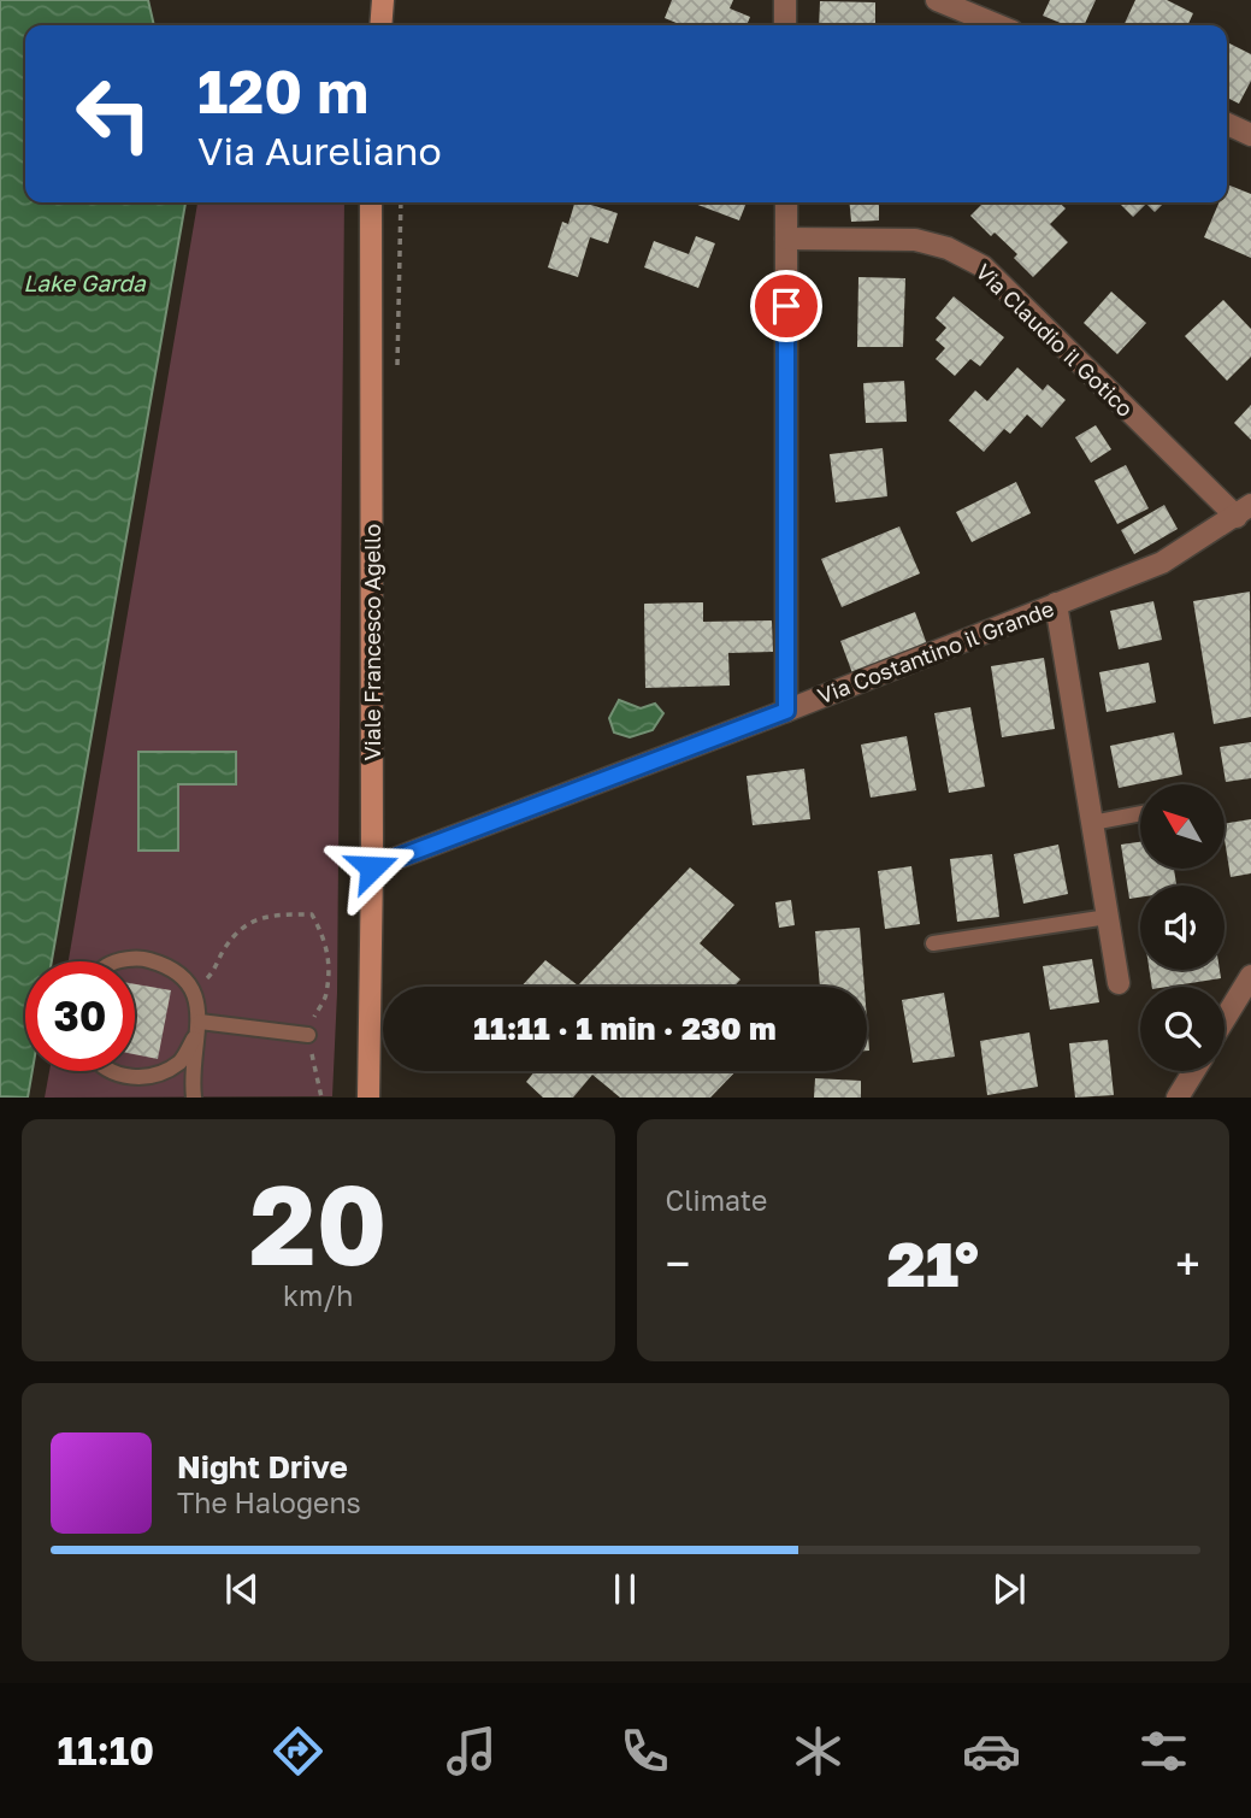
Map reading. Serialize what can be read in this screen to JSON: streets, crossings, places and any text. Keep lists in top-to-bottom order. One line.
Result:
{"streets":{"main road":["Viale Francesco Agello"],"street":["Via Claudio il Gotico","Via Costantino il Grande"]},"crossings":[["Via Claudio il Gotico","Via Costantino il Grande"],["Viale Francesco Agello","Via Costantino il Grande"]],"water":["Lake Garda"],"north":"top left","page":{"turn":["120 m","Via Aureliano"],"limit":"30","trip":"11:11 · 1 min · 230 m","tile":[["20","km/h"],"Climate"],"heat":["−","21°","+"],"song":["Night Drive","The Halogens"],"tabs":"11:10"}}
